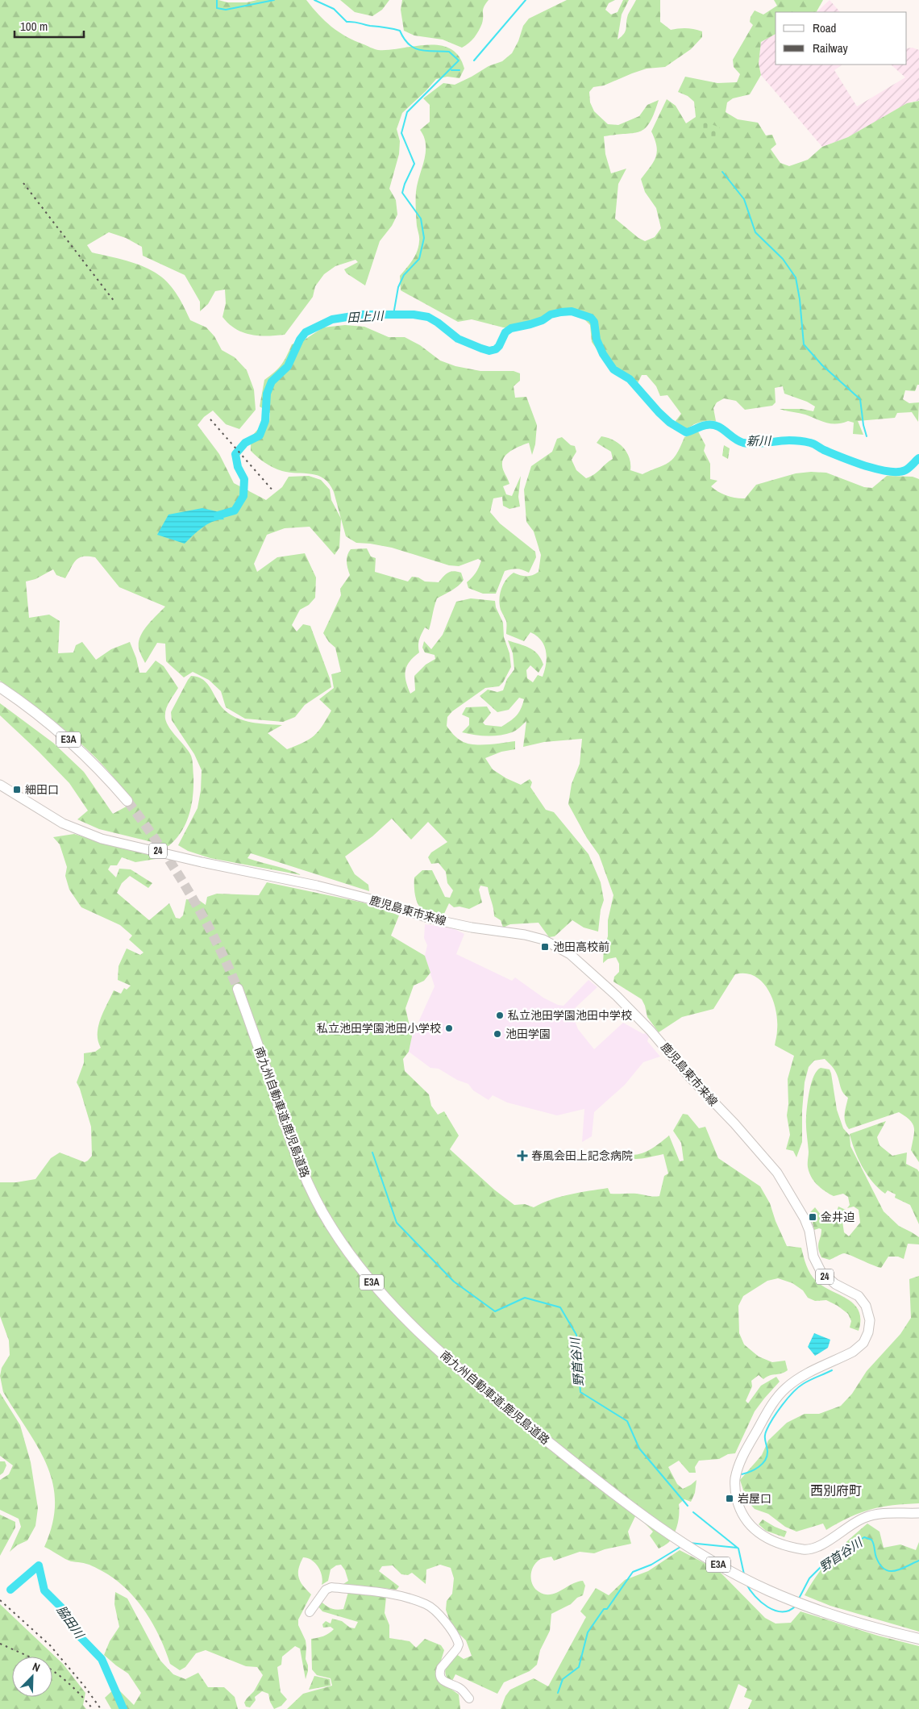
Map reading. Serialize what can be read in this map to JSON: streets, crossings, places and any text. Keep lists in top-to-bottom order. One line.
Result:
{"streets":{"highway":["E3A","南九州自動車道;鹿児島道路"],"main road":["24","鹿児島東市来線"]},"districts":["西別府町"],"water":["田上川","新川","野首谷川","脇田川"],"places":{"transit":["細田口","池田高校前","金井迫","岩屋口"],"other":["私立池田学園池田中学校","私立池田学園池田小学校","池田学園"],"health":["春風会田上記念病院"]},"legend":["Road","Railway"],"scale_bar":"100 m","north":"top right"}
